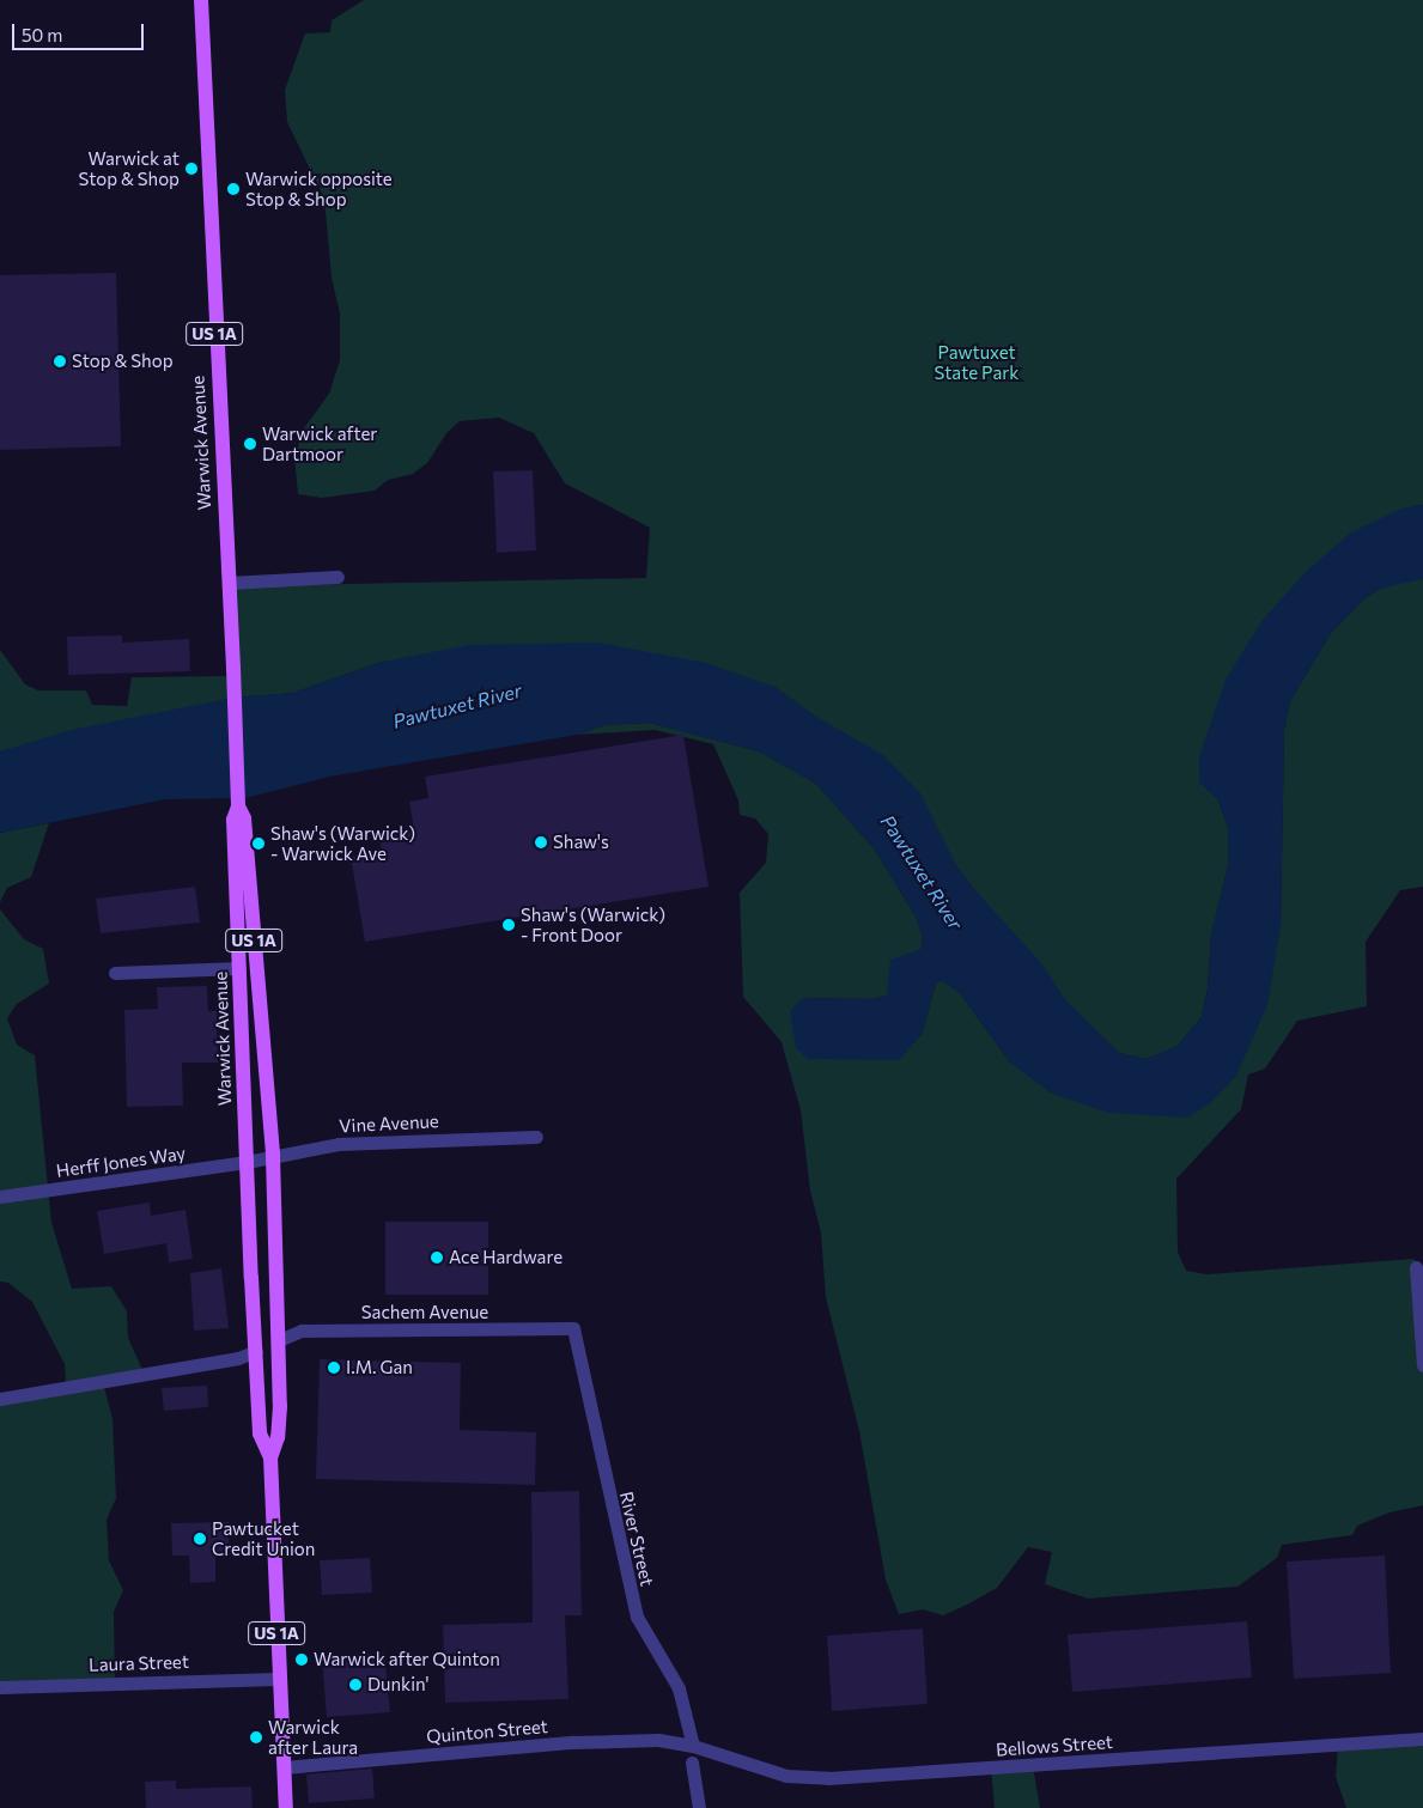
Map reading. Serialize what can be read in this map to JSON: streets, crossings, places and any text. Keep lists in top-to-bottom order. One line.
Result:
{"streets":{"main road":["US 1A","Warwick Avenue"],"street":["Vine Avenue","Herff Jones Way","Sachem Avenue","River Street","Laura Street","Quinton Street","Bellows Street"]},"crossings":[["Warwick Avenue","Vine Avenue"],["Warwick Avenue","Herff Jones Way"],["Warwick Avenue","Sachem Avenue"],["Warwick Avenue","Laura Street"],["Warwick Avenue","Quinton Street"],["Vine Avenue","Herff Jones Way"],["Sachem Avenue","River Street"],["River Street","Quinton Street"],["River Street","Bellows Street"],["Quinton Street","Bellows Street"]],"water":["Pawtuxet River"],"parks":["Pawtuxet State Park"],"places":["Warwick at Stop & Shop","Warwick opposite Stop & Shop","Stop & Shop","Warwick after Dartmoor","Shaw's","Shaw's (Warwick) - Warwick Ave","Shaw's (Warwick) - Front Door","Ace Hardware","I.M. Gan","Pawtucket Credit Union","Warwick after Quinton","Dunkin'","Warwick after Laura"],"scale_bar":"50 m"}
